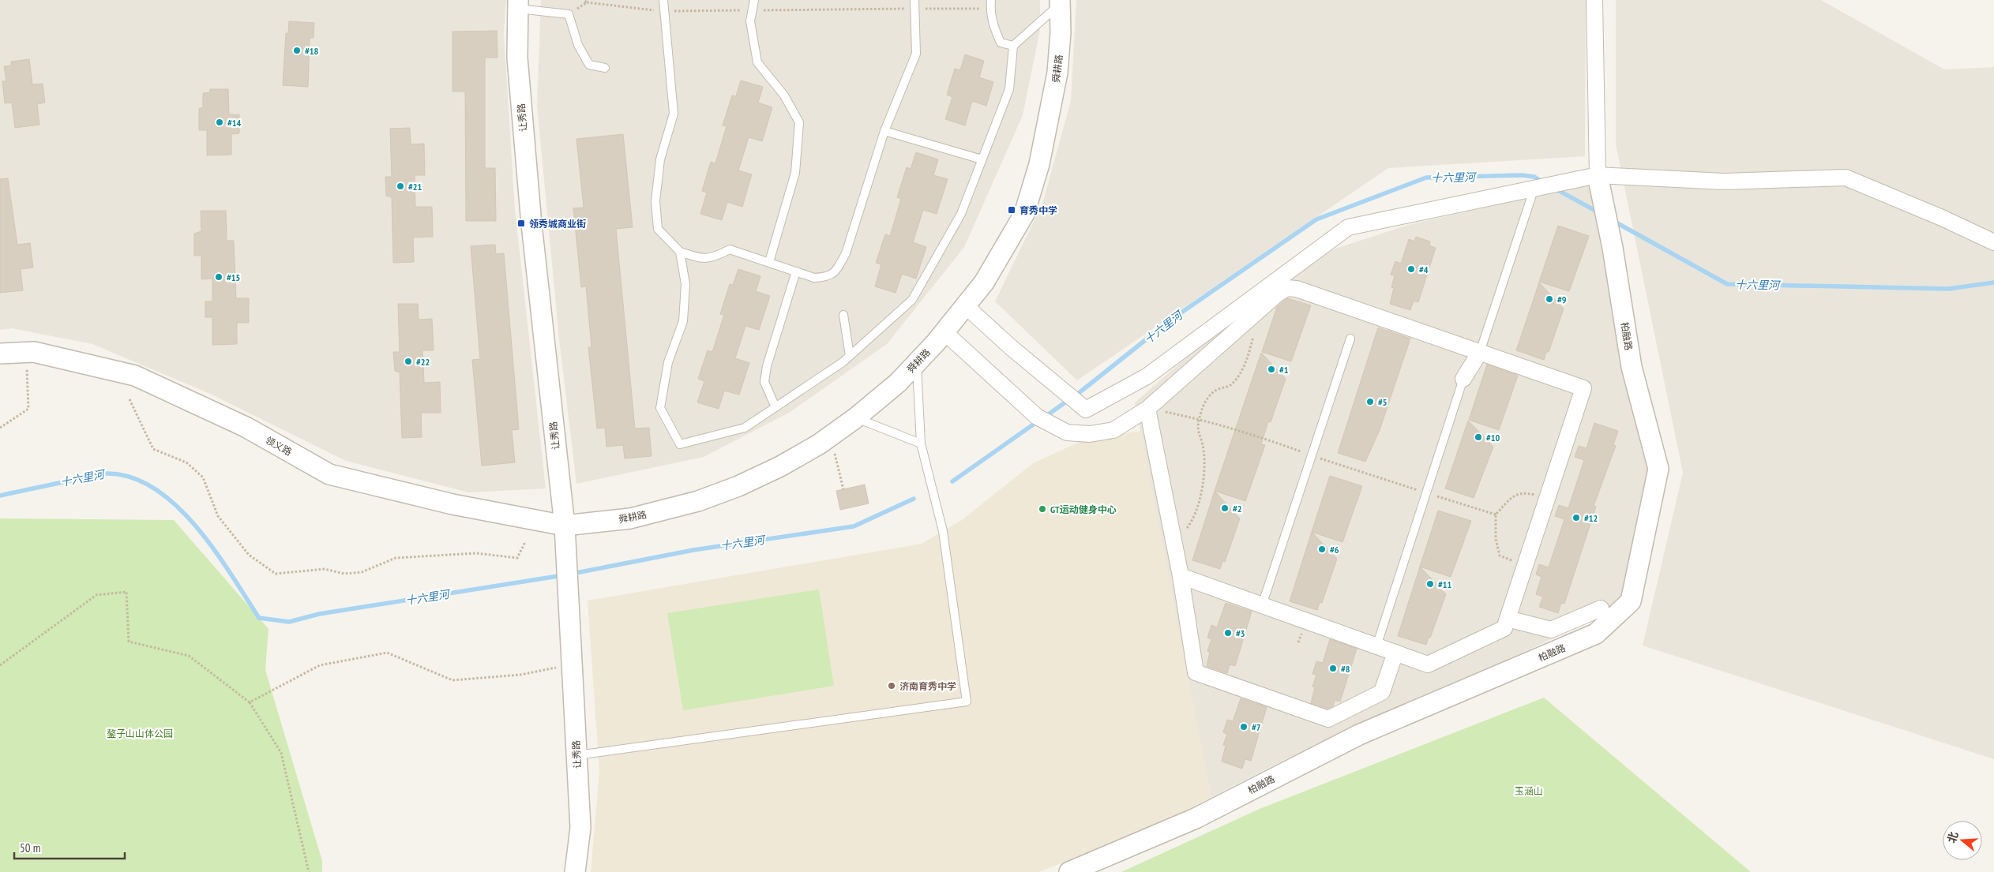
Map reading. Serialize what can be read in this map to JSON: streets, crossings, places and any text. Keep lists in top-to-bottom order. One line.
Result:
{"streets":{"street":["舜耕路","让秀路","柏融路","领义路"]},"crossings":[["舜耕路","让秀路"],["舜耕路","领义路"],["让秀路","领义路"]],"water":["十六里河"],"parks":["鏊子山山体公园","玉涵山"],"places":{"other":["#18","#14","#21","#4","#15","#9","#22","#1","#5","#10","#2","GT运动健身中心","#12","#6","#11","#3","#8","济南育秀中学","#7"],"transit":["育秀中学","领秀城商业街"]},"scale_bar":"50 m","north":"left"}
